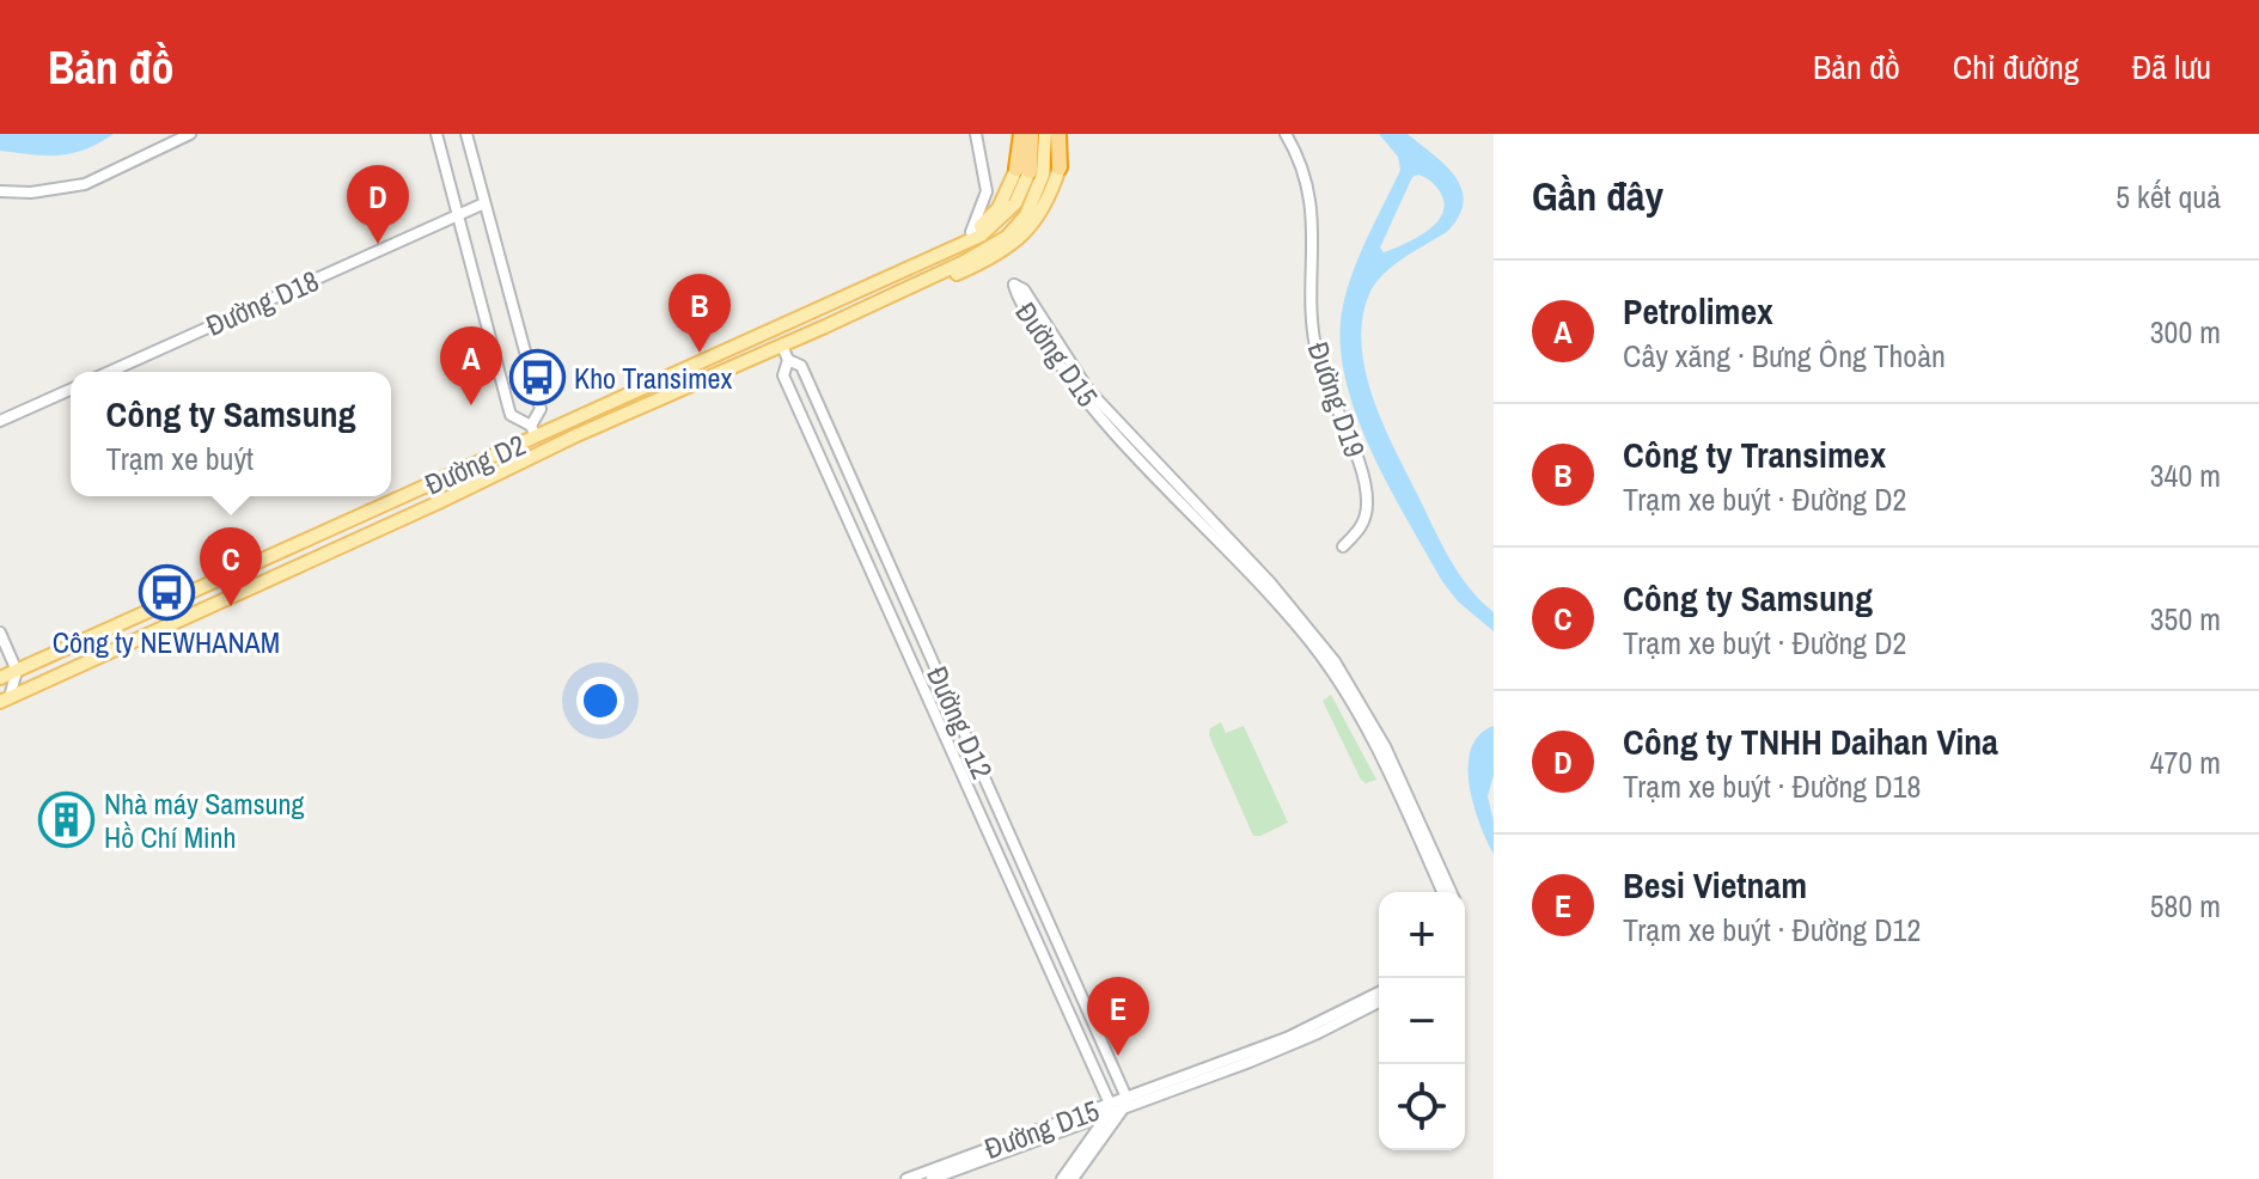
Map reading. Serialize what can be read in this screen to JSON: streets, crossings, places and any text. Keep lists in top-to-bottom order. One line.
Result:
{"streets":{"main road":["Đường D2"],"street":["Đường D18","Đường D15","Đường D19","Đường D12"]},"crossings":[["Đường D15","Đường D12"],["Đường D2","Đường D12"]],"places":{"bus stop":["Kho Transimex","Công ty NEWHANAM"],"building":["Nhà máy Samsung Hồ Chí Minh"]},"page":{"header":"Bản đồ","nav":["Bản đồ","Chỉ đường","Đã lưu"],"heading":["Gần đây","5 kết quả"],"pins":["D","B","A","C","E"],"list":[{"mark":"A","name":"Petrolimex","note":"Cây xăng · Bưng Ông Thoàn","value":"300 m"},{"mark":"B","name":"Công ty Transimex","note":"Trạm xe buýt · Đường D2","value":"340 m"},{"mark":"C","name":"Công ty Samsung","note":"Trạm xe buýt · Đường D2","value":"350 m"},{"mark":"D","name":"Công ty TNHH Daihan Vina","note":"Trạm xe buýt · Đường D18","value":"470 m"},{"mark":"E","name":"Besi Vietnam","note":"Trạm xe buýt · Đường D12","value":"580 m"}],"popup":["Công ty Samsung","Trạm xe buýt"],"map_buttons":["+","−"]}}
